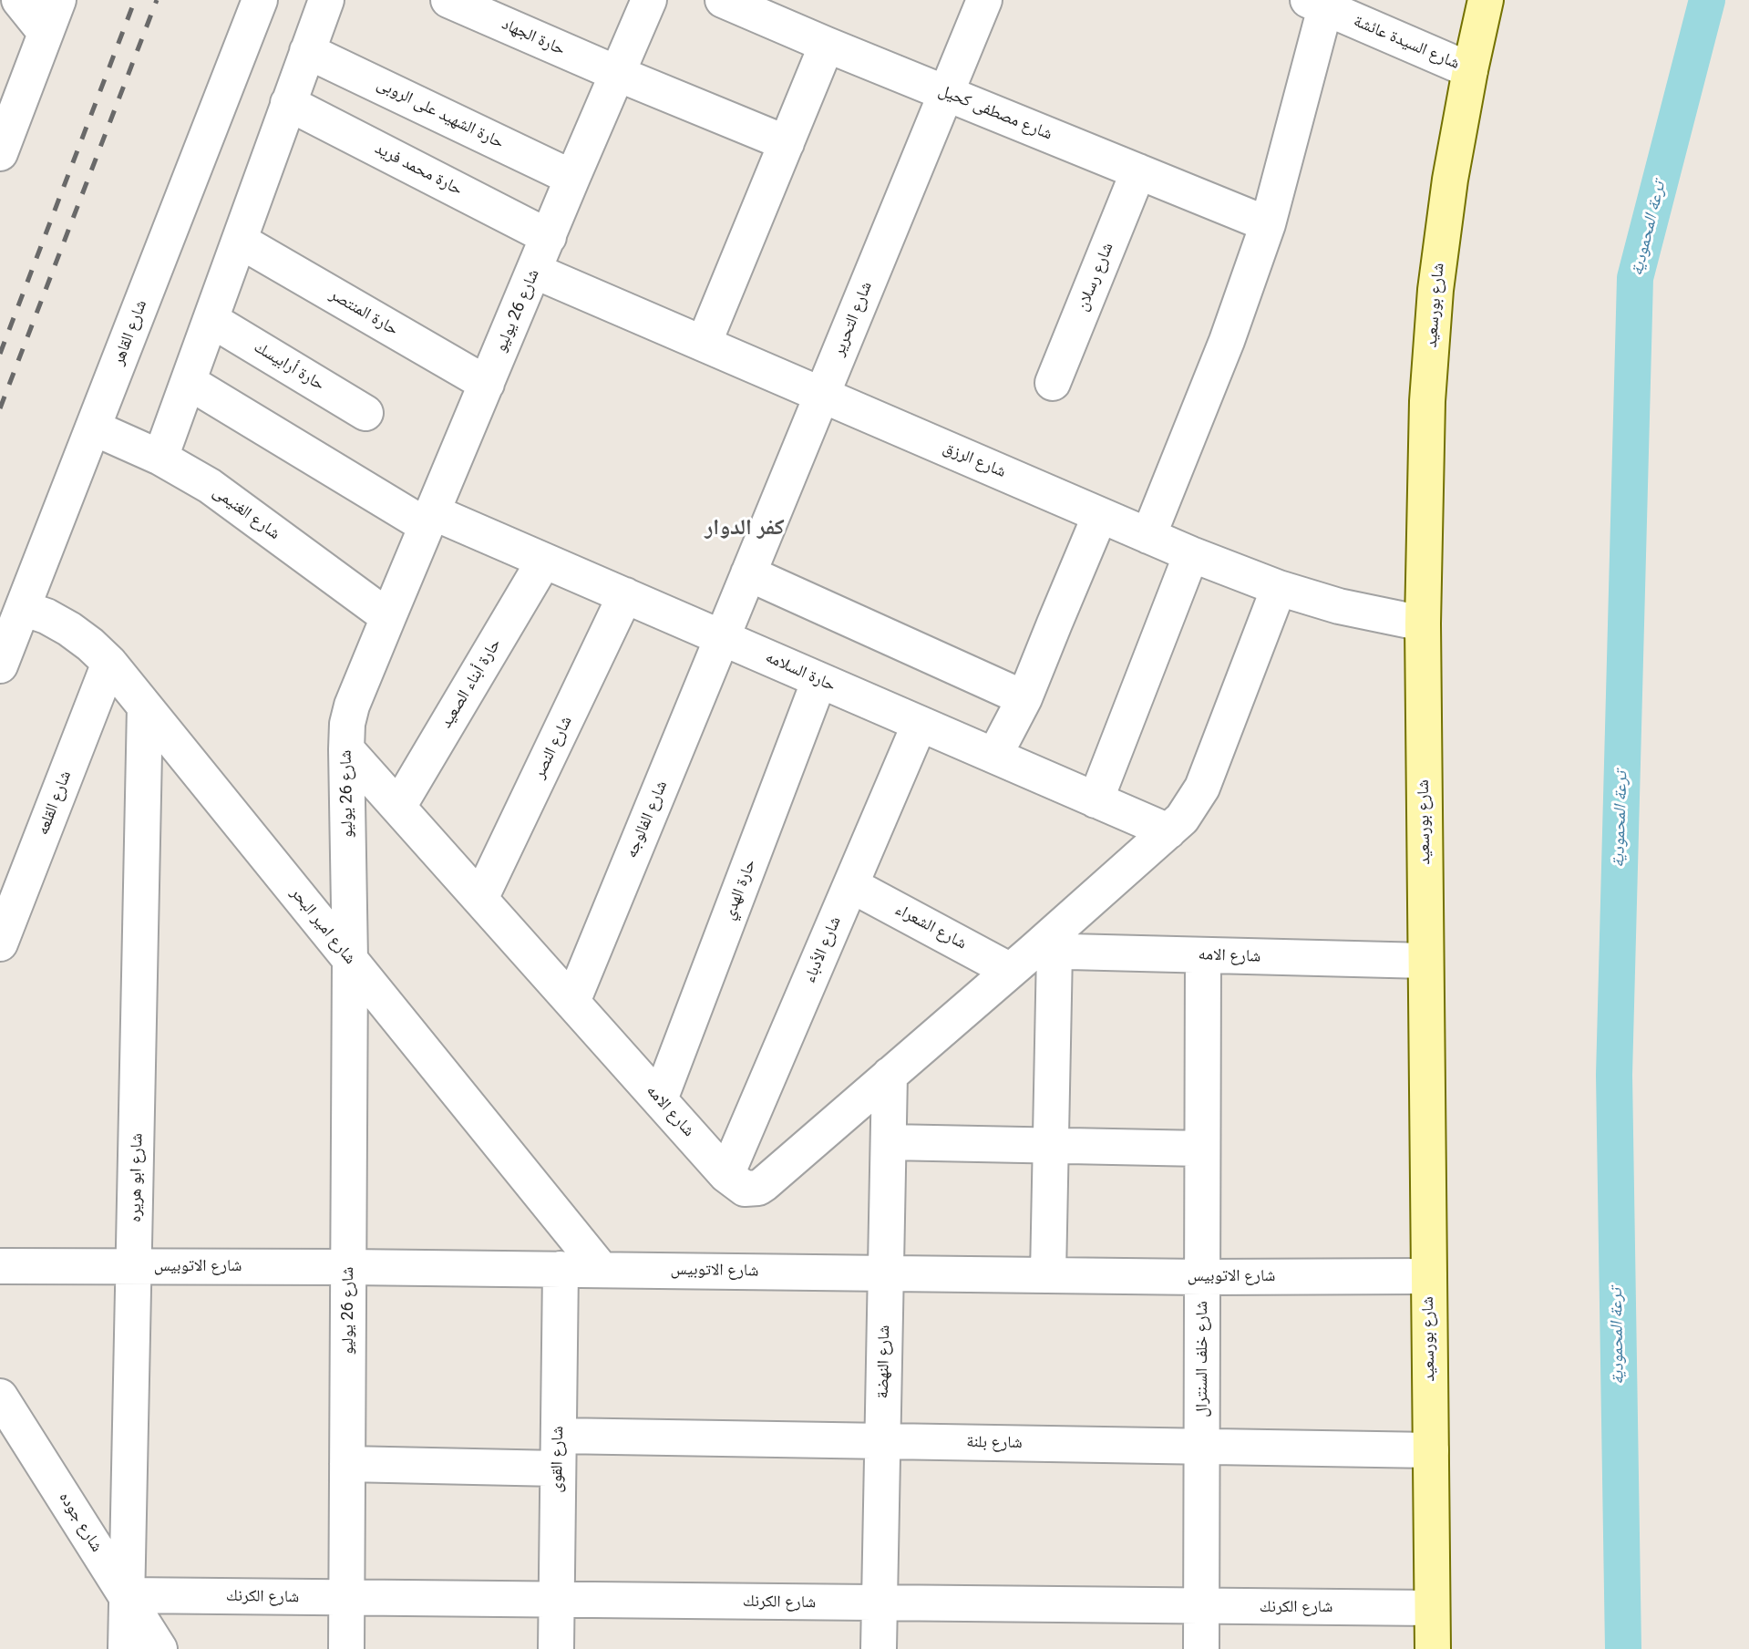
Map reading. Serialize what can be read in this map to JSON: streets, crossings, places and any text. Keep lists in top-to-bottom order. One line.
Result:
{"streets":{"main road":["شارع بورسعيد"],"street":["حارة الجهاد","شارع السيدة عائشة","شارع مصطفى كحيل","حارة الشهيد على الروبى","حارة محمد فريد","شارع رسلان","شارع 26 يوليو","حارة المنتصر","شارع التحرير","شارع القاهر","حارة أرابيسك","شارع الرزق","شارع الغنيمى","حارة السلامه","حارة أبناء الصعيد","شارع النصر","شارع القلعه","شارع الفالوجه","حارة الهدي","شارع امير البحر","شارع الشعراء","شارع الأدباء","شارع الامه","شارع ابو هريره","شارع الاتوبيس","شارع خلف السنترال","شارع النهضة","شارع بلنة","شارع القوى","شارع جوده","شارع الكرنك"]},"crossings":[["حارة الجهاد","شارع 26 يوليو"],["شارع السيدة عائشة","شارع بورسعيد"],["شارع مصطفى كحيل","شارع رسلان"],["شارع مصطفى كحيل","شارع التحرير"],["حارة الشهيد على الروبى","شارع 26 يوليو"],["حارة محمد فريد","شارع 26 يوليو"],["شارع بورسعيد","شارع الرزق"],["شارع بورسعيد","شارع الامه"],["شارع بورسعيد","شارع الاتوبيس"],["شارع بورسعيد","شارع بلنة"],["شارع بورسعيد","شارع الكرنك"],["شارع 26 يوليو","حارة المنتصر"],["شارع 26 يوليو","شارع الرزق"],["شارع 26 يوليو","شارع الغنيمى"],["شارع 26 يوليو","حارة السلامه"],["شارع 26 يوليو","شارع امير البحر"],["شارع 26 يوليو","شارع الامه"],["شارع 26 يوليو","شارع الاتوبيس"],["شارع 26 يوليو","شارع بلنة"],["شارع 26 يوليو","شارع الكرنك"],["شارع التحرير","شارع الرزق"],["شارع التحرير","حارة السلامه"],["شارع التحرير","شارع الفالوجه"],["شارع القاهر","شارع الغنيمى"],["شارع القاهر","شارع امير البحر"],["شارع الرزق","شارع الامه"],["حارة السلامه","حارة أبناء الصعيد"],["حارة السلامه","شارع النصر"],["حارة السلامه","شارع الفالوجه"],["حارة السلامه","حارة الهدي"],["حارة السلامه","شارع الأدباء"],["حارة السلامه","شارع الامه"],["حارة أبناء الصعيد","شارع الامه"],["شارع النصر","شارع الامه"],["شارع القلعه","شارع امير البحر"],["شارع الفالوجه","شارع الامه"],["حارة الهدي","شارع الامه"],["شارع امير البحر","شارع ابو هريره"],["شارع امير البحر","شارع الاتوبيس"],["شارع الشعراء","شارع الأدباء"],["شارع الشعراء","شارع الامه"],["شارع الأدباء","شارع الامه"],["شارع الامه","شارع خلف السنترال"],["شارع الامه","شارع النهضة"],["شارع ابو هريره","شارع الاتوبيس"],["شارع ابو هريره","شارع جوده"],["شارع ابو هريره","شارع الكرنك"],["شارع الاتوبيس","شارع خلف السنترال"],["شارع الاتوبيس","شارع النهضة"],["شارع الاتوبيس","شارع القوى"],["شارع خلف السنترال","شارع بلنة"],["شارع خلف السنترال","شارع الكرنك"],["شارع النهضة","شارع بلنة"],["شارع النهضة","شارع الكرنك"],["شارع بلنة","شارع القوى"],["شارع القوى","شارع الكرنك"],["شارع جوده","شارع الكرنك"]],"districts":["كفر الدوار"],"water":["ترعة المحمودية"]}
